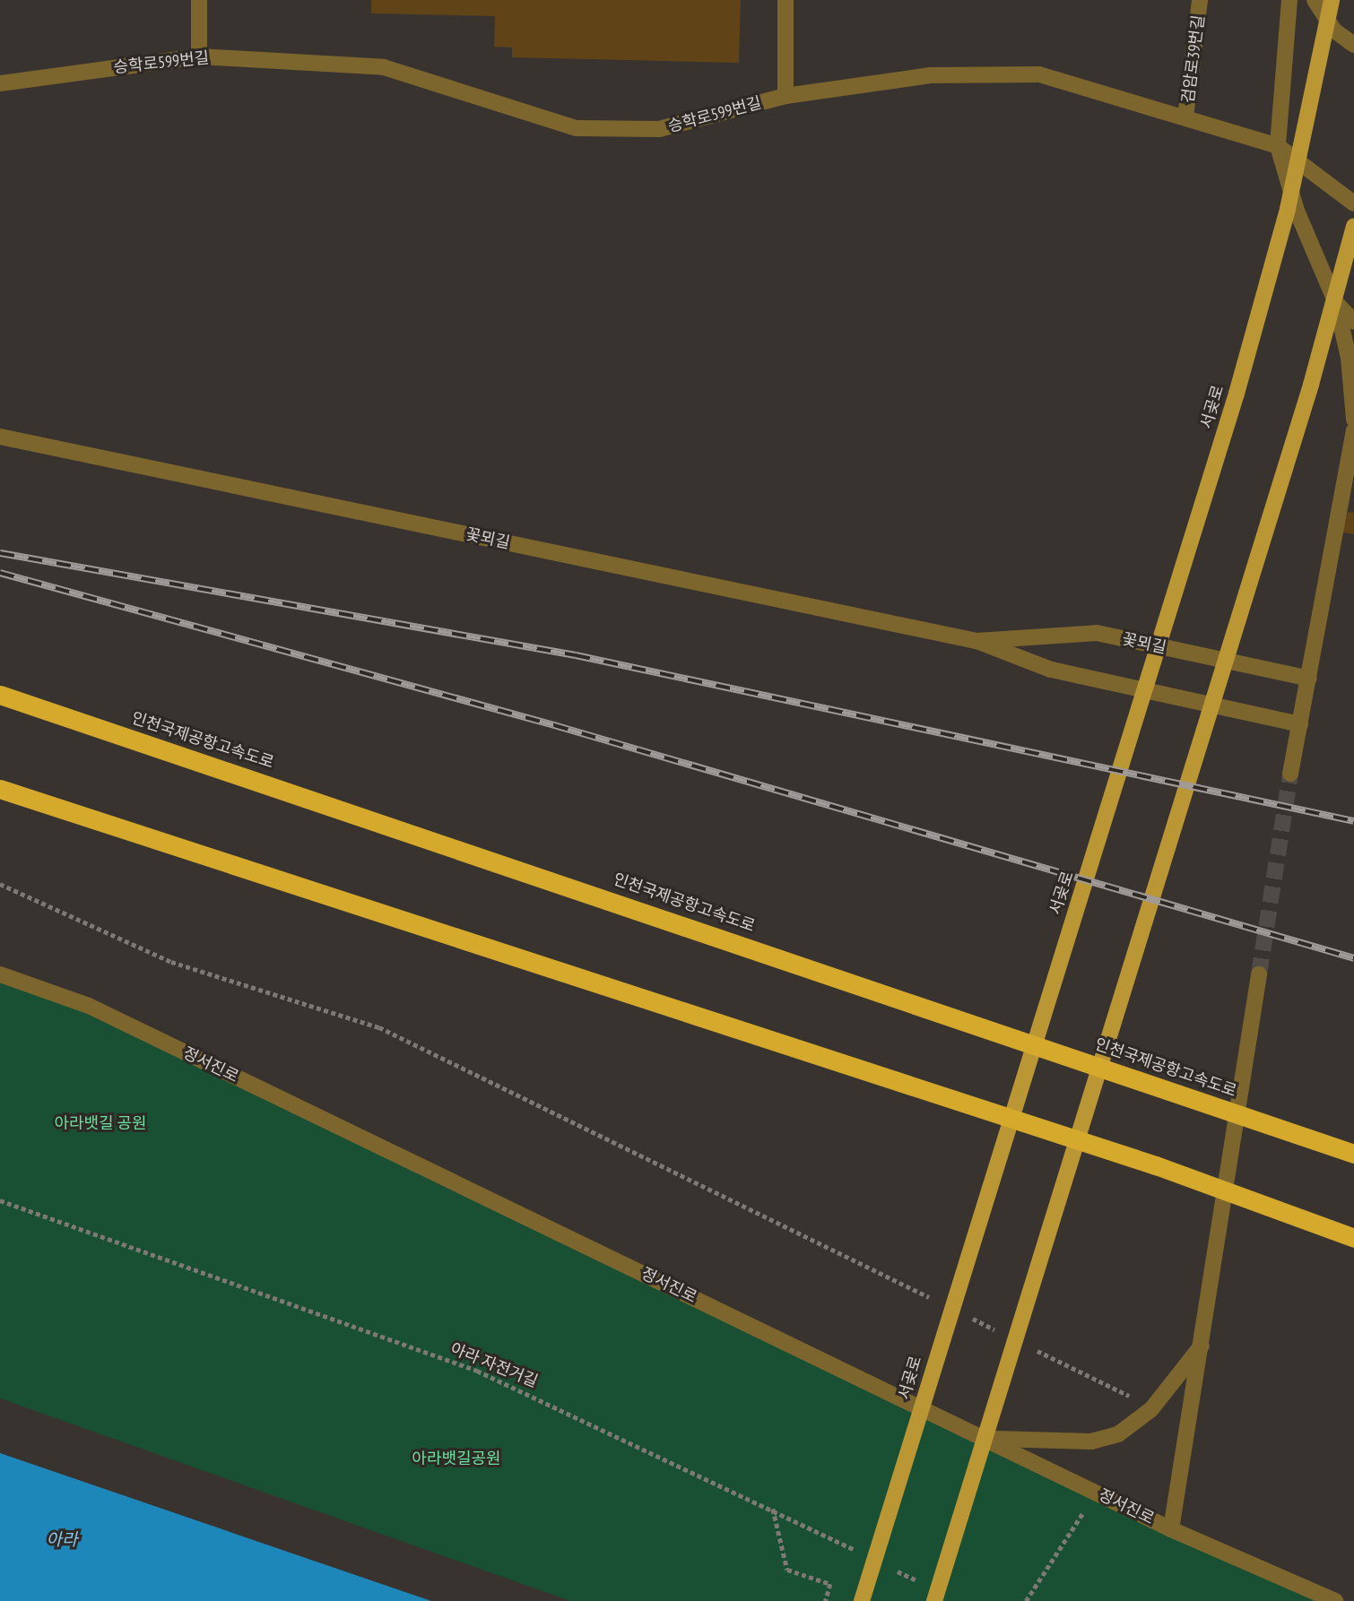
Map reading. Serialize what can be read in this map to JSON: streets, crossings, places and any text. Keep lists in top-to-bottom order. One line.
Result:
{"streets":{"highway":["인천국제공항고속도로"],"main road":["서곶로"],"street":["검암로39번길","승학로599번길","꽃뫼길","정서진로"],"path":["아라 자전거길"]},"crossings":[["검암로39번길","승학로599번길"]],"water":["아라"],"parks":["아라뱃길 공원","아라뱃길공원"]}
